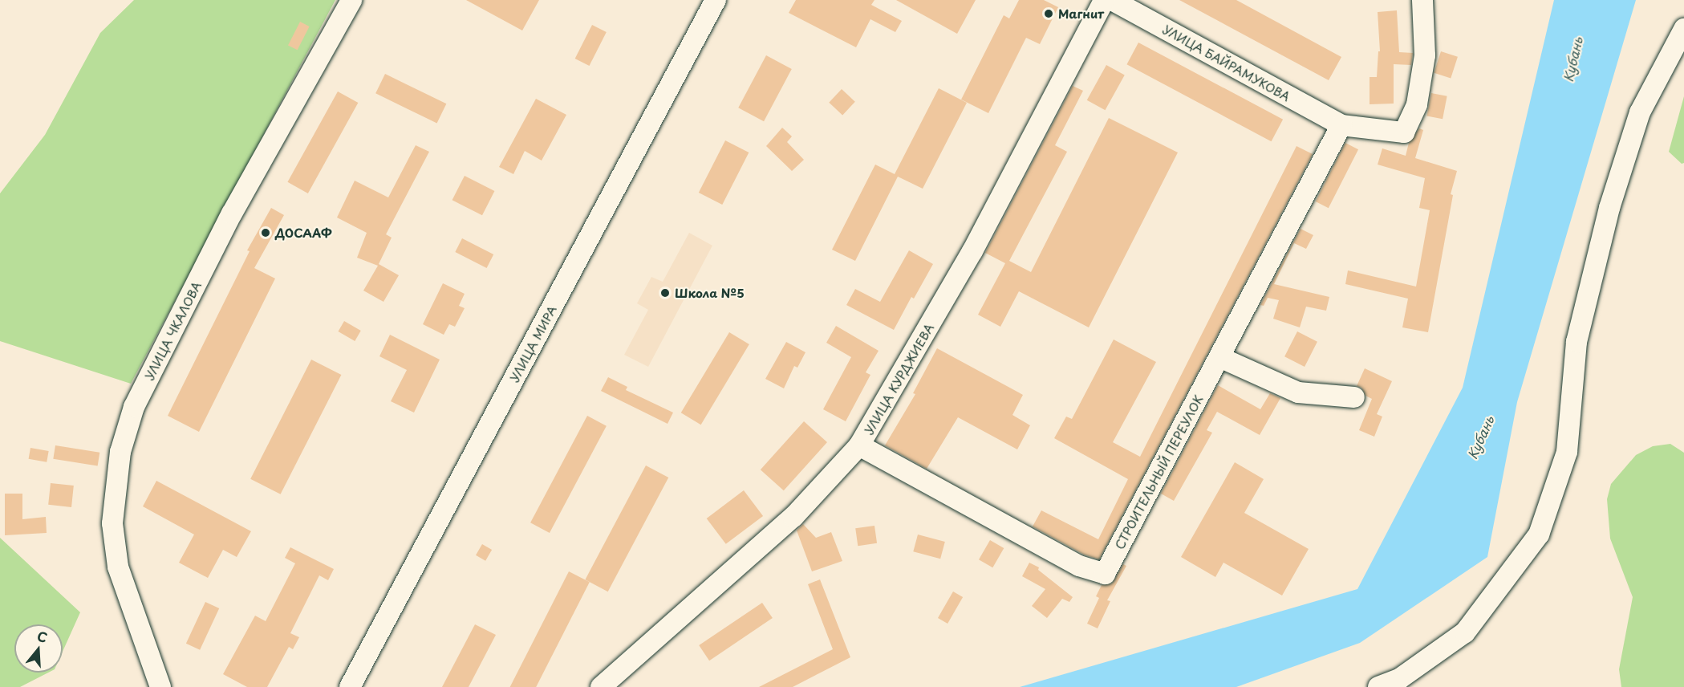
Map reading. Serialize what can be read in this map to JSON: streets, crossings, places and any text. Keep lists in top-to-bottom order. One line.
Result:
{"streets":{"street":["УЛИЦА БАЙРАМУКОВА","УЛИЦА ЧКАЛОВА","УЛИЦА МИРА","УЛИЦА КУРДЖИЕВА","СТРОИТЕЛЬНЫЙ ПЕРЕУЛОК"]},"crossings":[["УЛИЦА БАЙРАМУКОВА","СТРОИТЕЛЬНЫЙ ПЕРЕУЛОК"],["УЛИЦА КУРДЖИЕВА","СТРОИТЕЛЬНЫЙ ПЕРЕУЛОК"]],"water":["Кубань"],"places":["Магнит","ДОСААФ","Школа №5"],"north":"top"}
